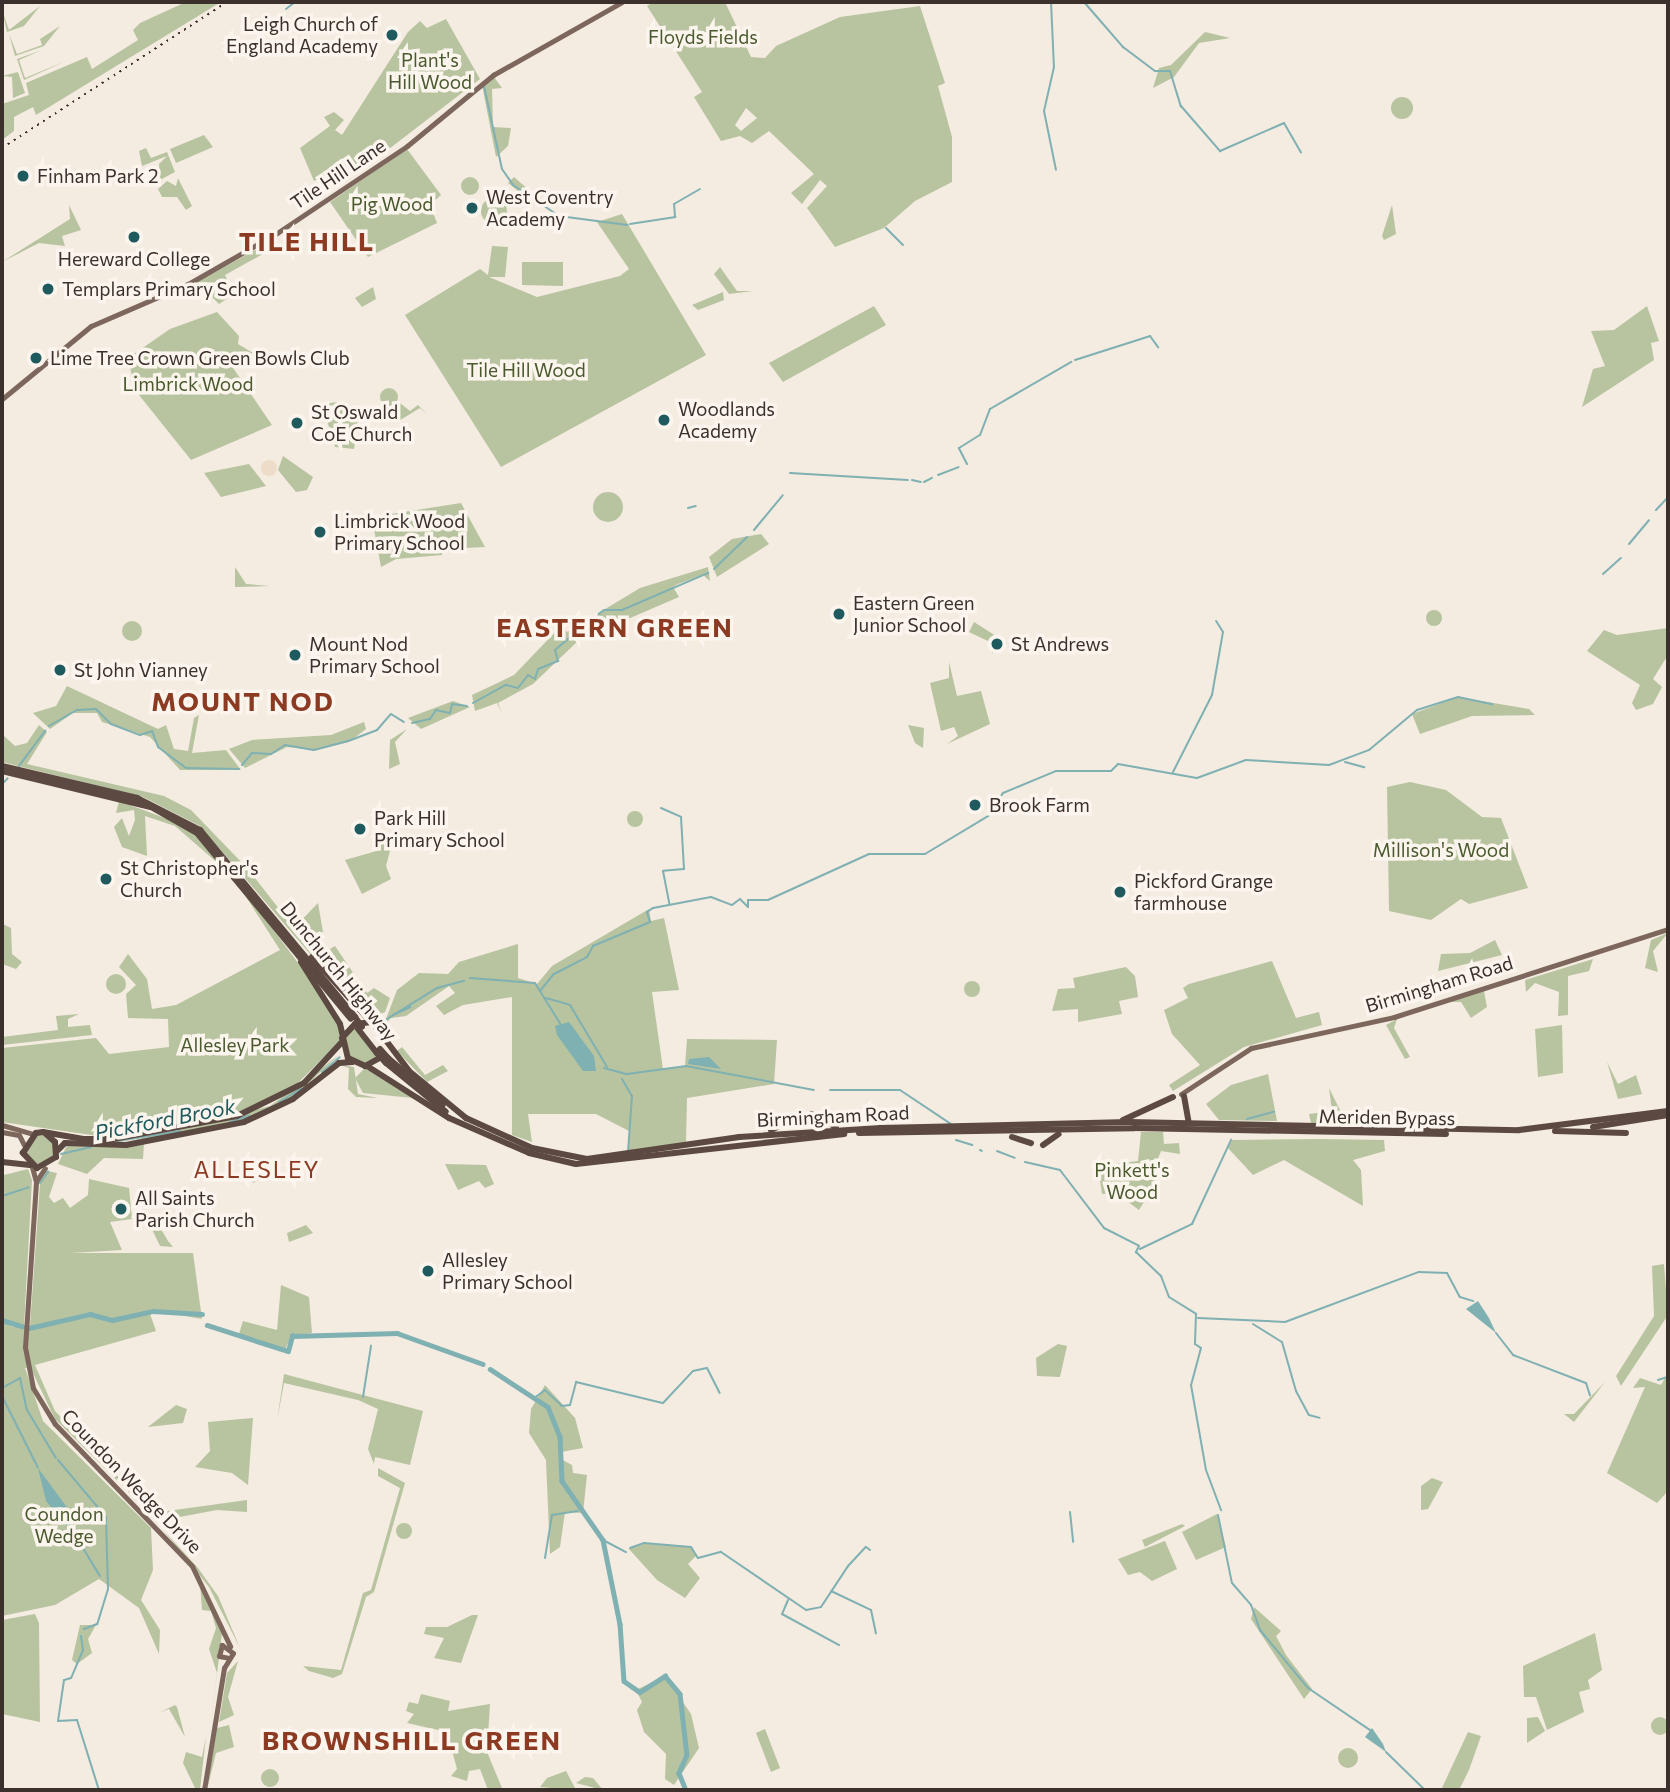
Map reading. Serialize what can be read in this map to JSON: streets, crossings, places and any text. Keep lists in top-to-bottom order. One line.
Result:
{"streets":{"highway":["Dunchurch Highway","Birmingham Road","Meriden Bypass"],"main road":["Tile Hill Lane","Coundon Wedge Drive"]},"crossings":[["Birmingham Road","Meriden Bypass"]],"districts":["TILE HILL","EASTERN GREEN","MOUNT NOD","ALLESLEY","BROWNSHILL GREEN"],"water":["Pickford Brook"],"parks":["Floyds Fields","Plant's Hill Wood","Pig Wood","Tile Hill Wood","Limbrick Wood","Millison's Wood","Allesley Park","Pinkett's Wood","Coundon Wedge"],"places":["Leigh Church of England Academy","Finham Park 2","West Coventry Academy","Hereward College","Templars Primary School","Lime Tree Crown Green Bowls Club","Woodlands Academy","St Oswald CoE Church","Limbrick Wood Primary School","Eastern Green Junior School","St Andrews","Mount Nod Primary School","St John Vianney","Brook Farm","Park Hill Primary School","St Christopher's Church","Pickford Grange farmhouse","All Saints Parish Church","Allesley Primary School"]}
